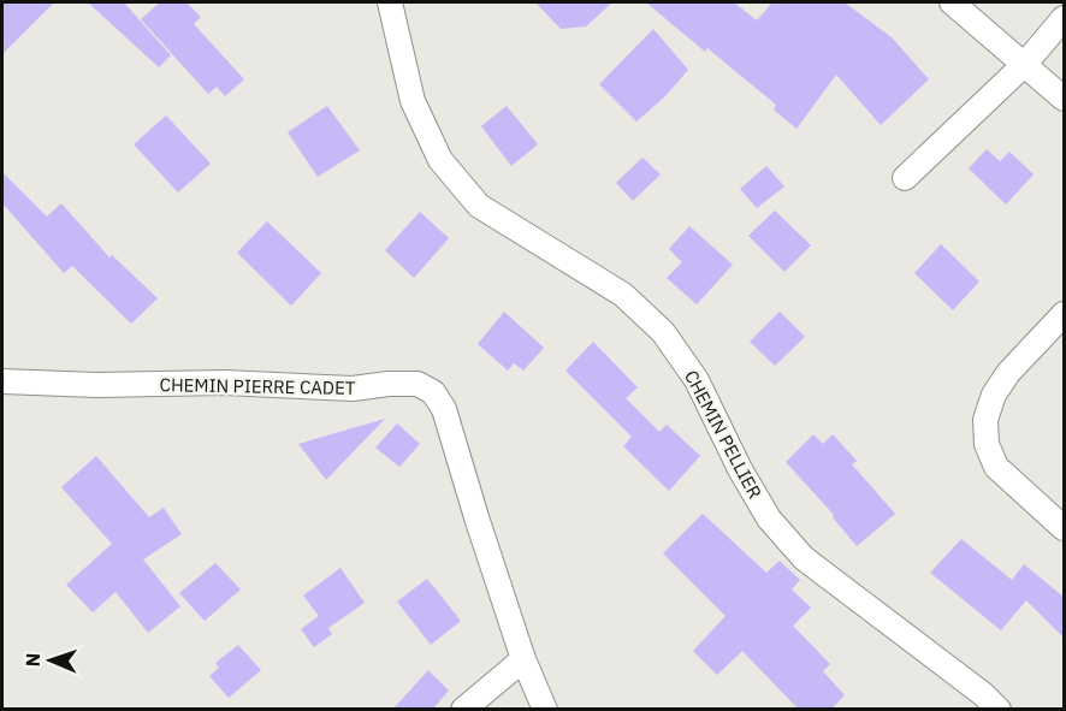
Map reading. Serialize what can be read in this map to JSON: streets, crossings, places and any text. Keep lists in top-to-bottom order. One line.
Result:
{"streets":{"street":["CHEMIN PIERRE CADET","CHEMIN PELLIER"]},"north":"left"}
